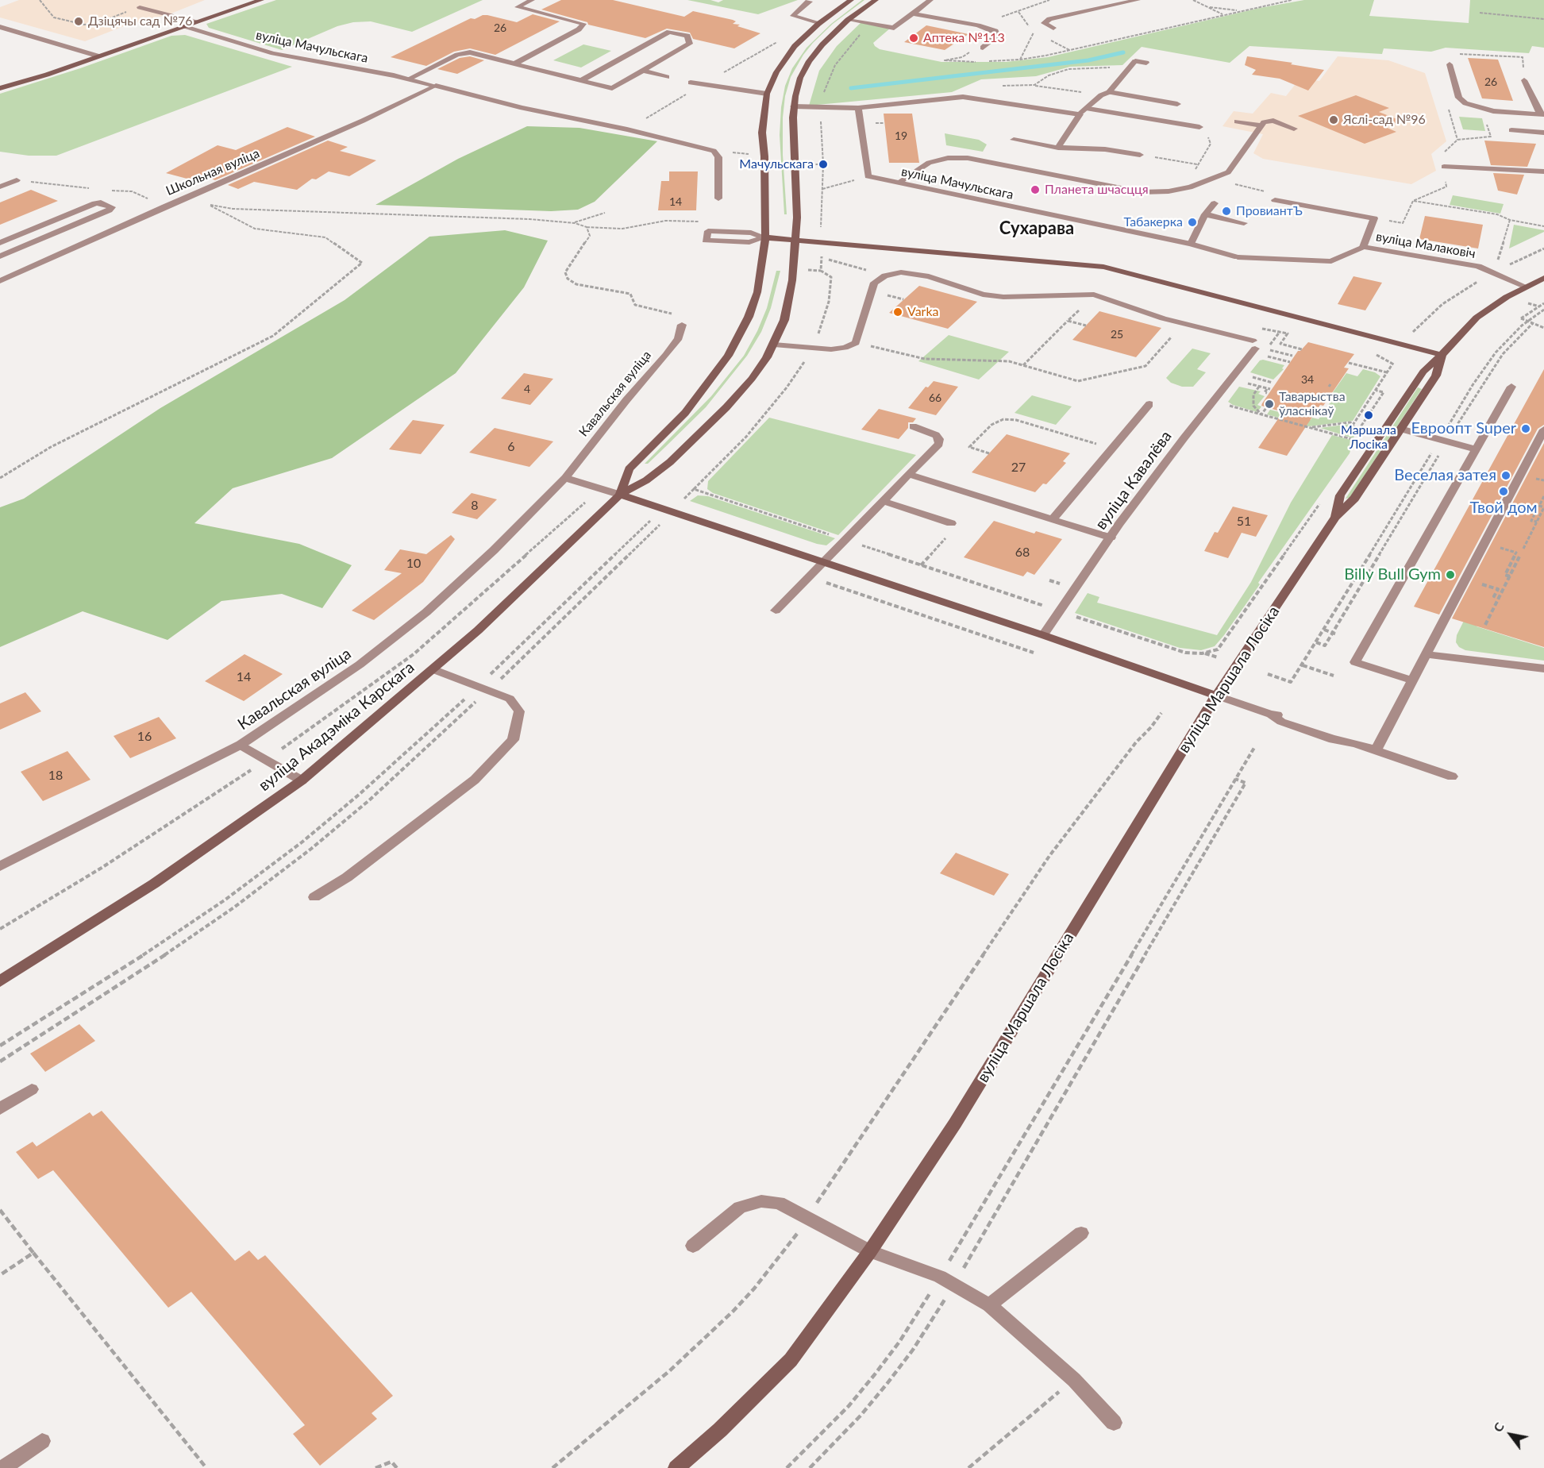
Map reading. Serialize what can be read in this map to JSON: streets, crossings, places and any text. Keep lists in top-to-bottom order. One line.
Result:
{"streets":{"main road":["вуліца Маршала Лосіка","вуліца Акадэміка Карскага"],"street":["вуліца Мачульскага","Школьная вуліца","вуліца Малаковіч","Кавальская вуліца","вуліца Кавалёва"]},"crossings":[["вуліца Мачульскага","Школьная вуліца"],["вуліца Мачульскага","вуліца Малаковіч"],["вуліца Малаковіч","вуліца Маршала Лосіка"]],"districts":["Сухарава"],"places":["Дзіцячы сад №76","Аптека №113","Яслі-сад №96","Мачульскага","Планета шчасцця","ПровиантЪ","Табакерка","Varka","Таварыства ўласнікаў","Маршала Лосіка","Евроопт Super","Веселая затея","Твой дом","Billy Bull Gym"],"house_numbers":["26","26","19","14","25","34","4","66","6","27","8","51","68","10","14","16","18"],"north":"top left"}
